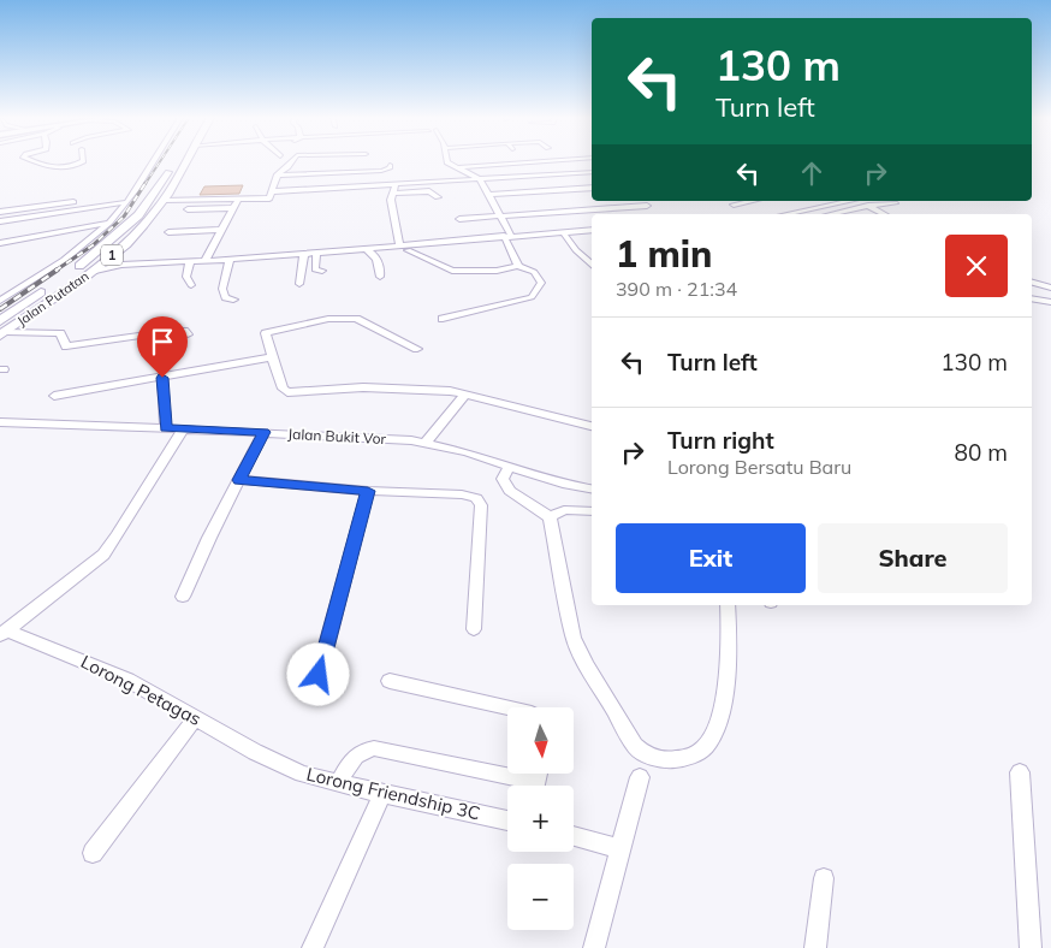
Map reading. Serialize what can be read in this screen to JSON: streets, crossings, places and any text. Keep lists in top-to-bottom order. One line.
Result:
{"streets":{"highway":["1","Jalan Putatan"],"street":["Jalan Bukit Vor","Lorong Petagas","Lorong Friendship 3C"]},"crossings":[["Lorong Petagas","Lorong Friendship 3C"]],"north":"bottom","page":{"turn":["130 m","Turn left"],"heading":["1 min","390 m · 21:34"],"list":[{"name":"Turn left","value":"130 m"},{"name":"Turn right","note":"Lorong Bersatu Baru","value":"80 m"}],"buttons":["Exit","Share"],"map_buttons":["+","−"]}}
